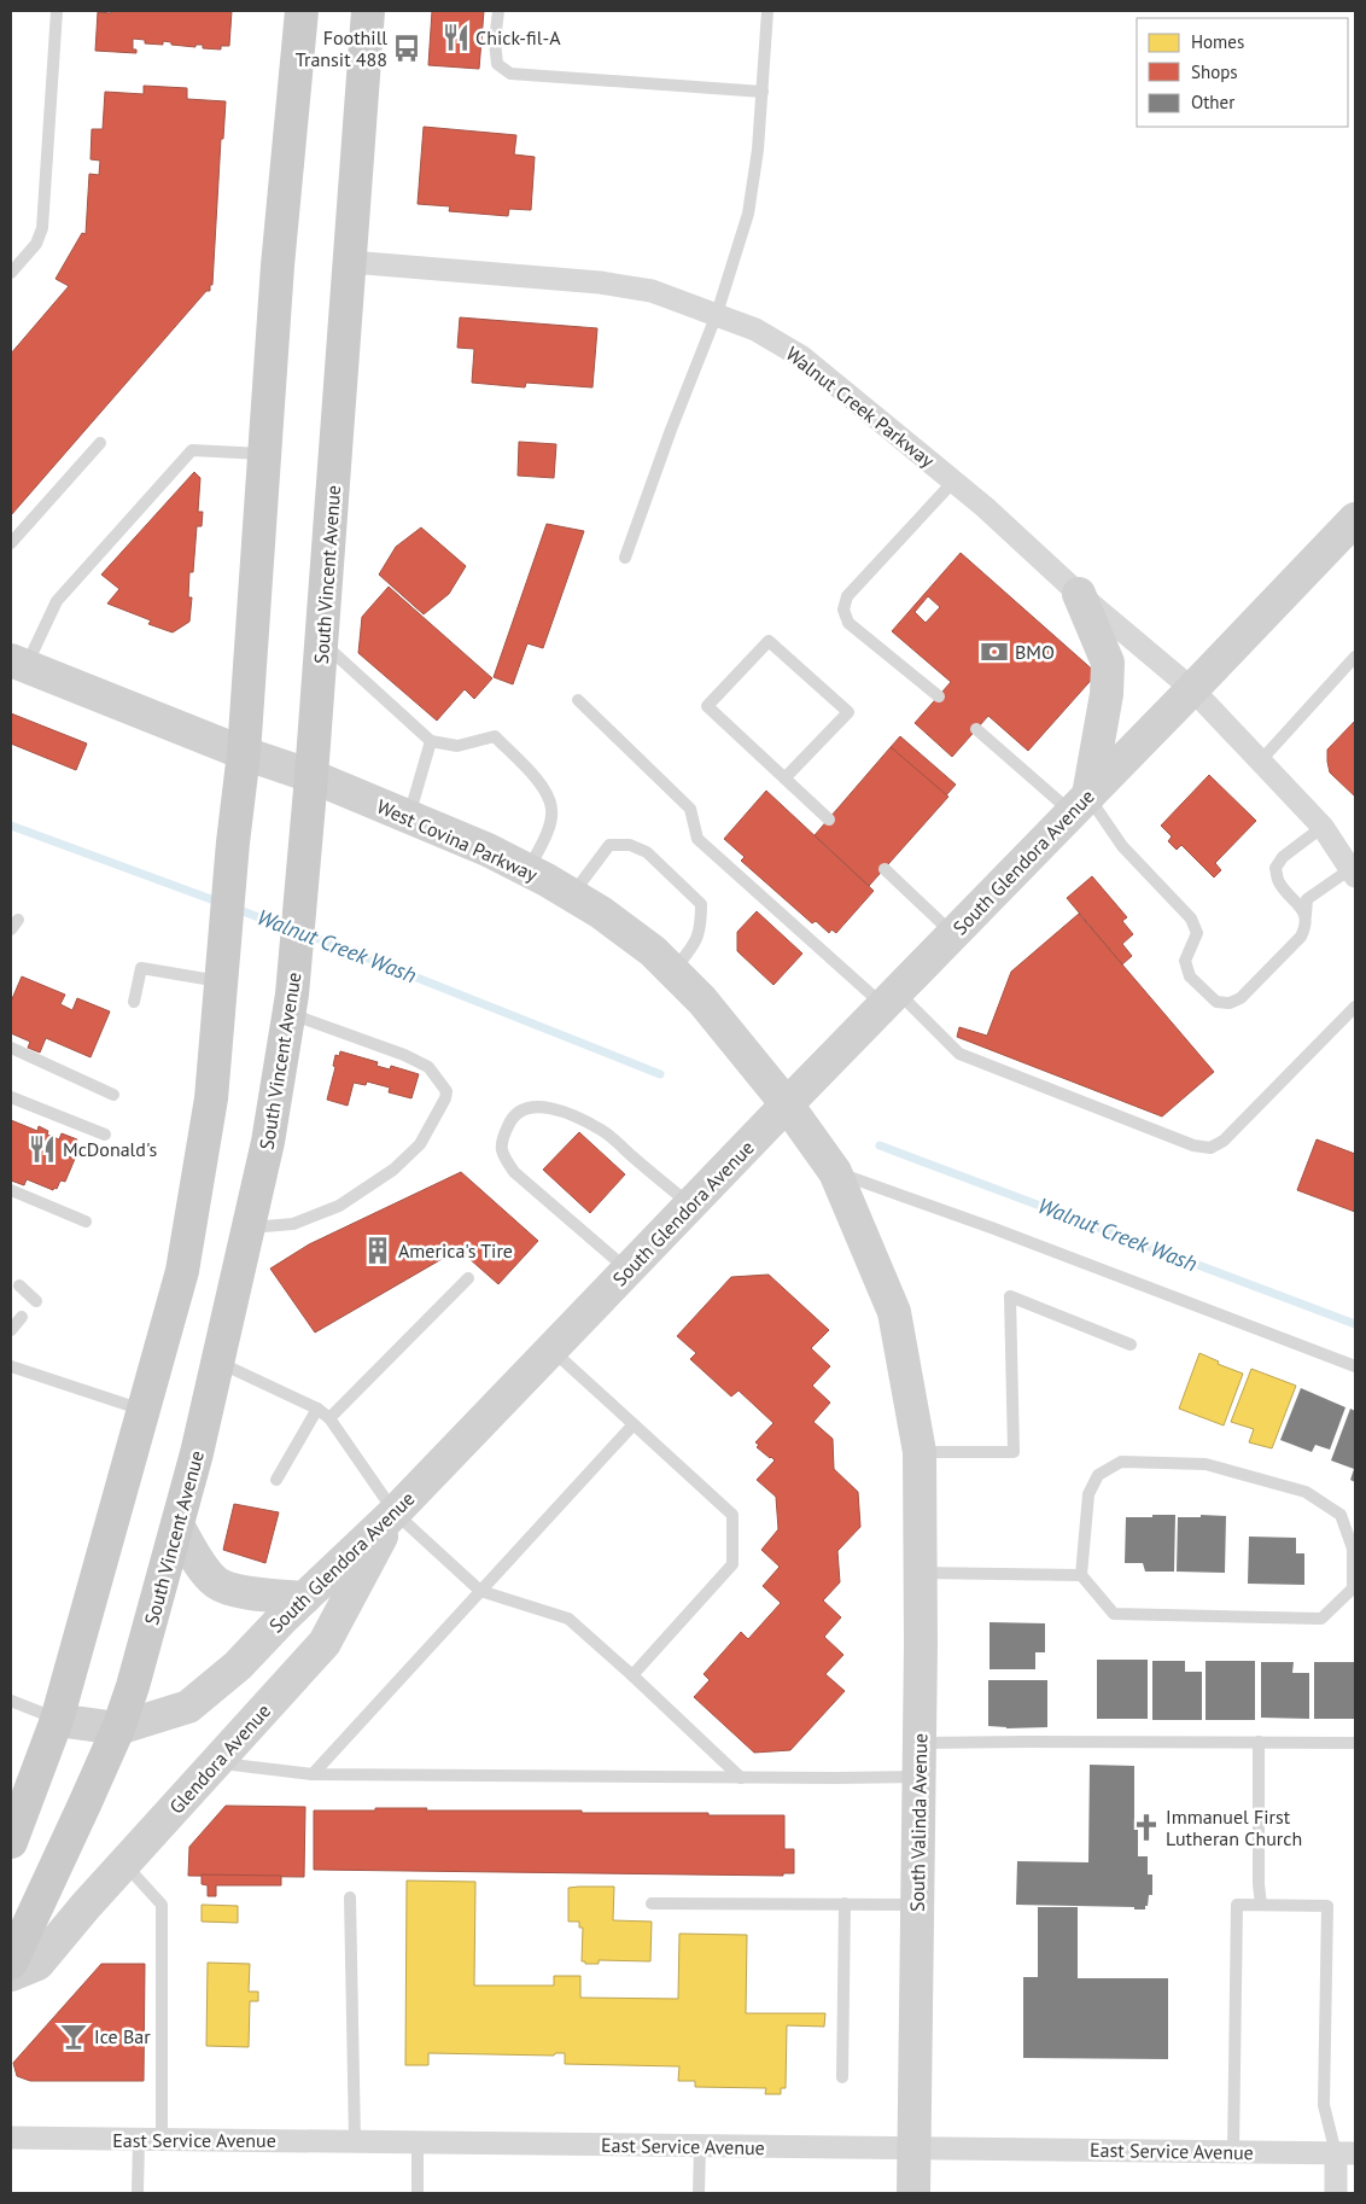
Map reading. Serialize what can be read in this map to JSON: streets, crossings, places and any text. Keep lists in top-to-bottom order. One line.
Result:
{"streets":{"main road":["South Vincent Avenue"],"street":["Walnut Creek Parkway","West Covina Parkway","South Glendora Avenue","Glendora Avenue","South Valinda Avenue","East Service Avenue"]},"crossings":[["Walnut Creek Parkway","South Vincent Avenue"],["Walnut Creek Parkway","South Glendora Avenue"],["South Vincent Avenue","West Covina Parkway"],["South Vincent Avenue","South Glendora Avenue"],["West Covina Parkway","South Glendora Avenue"],["West Covina Parkway","South Valinda Avenue"],["South Glendora Avenue","Glendora Avenue"],["South Valinda Avenue","East Service Avenue"]],"water":["Walnut Creek Wash"],"places":{"restaurant":["Chick-fil-A","McDonald's"],"bus stop":["Foothill Transit 488"],"bank":["BMO"],"building":["America's Tire"],"church":["Immanuel First Lutheran Church"],"bar":["Ice Bar"]},"legend":["Homes","Shops","Other"]}
